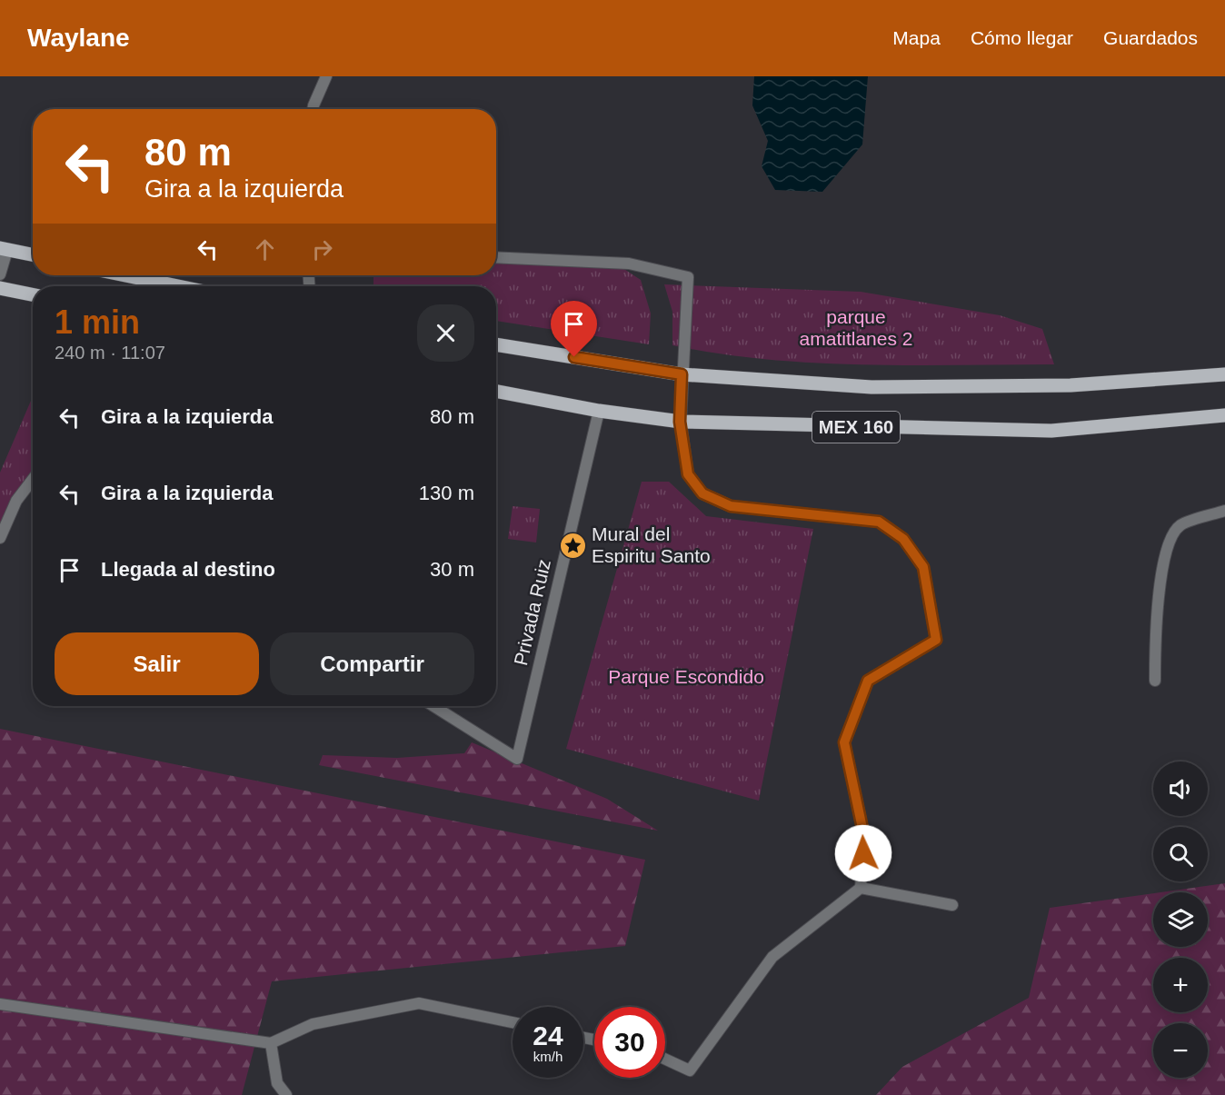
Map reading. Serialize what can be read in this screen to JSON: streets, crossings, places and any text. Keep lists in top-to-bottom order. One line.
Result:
{"streets":{"main road":["MEX 160"],"street":["Privada Ruiz"]},"crossings":[["MEX 160","Privada Ruiz"]],"parks":["parque amatitlanes 2","Parque Escondido"],"places":{"place":["Mural del Espiritu Santo"]},"page":{"header":"Waylane","nav":["Mapa","Cómo llegar","Guardados"],"turn":["80 m","Gira a la izquierda"],"heading":["1 min","240 m · 11:07"],"list":[{"name":"Gira a la izquierda","value":"80 m"},{"name":"Gira a la izquierda","value":"130 m"},{"name":"Llegada al destino","value":"30 m"}],"buttons":["Salir","Compartir"],"map_buttons":["+","−"],"speed":"24 km/h","limit":"30"}}
